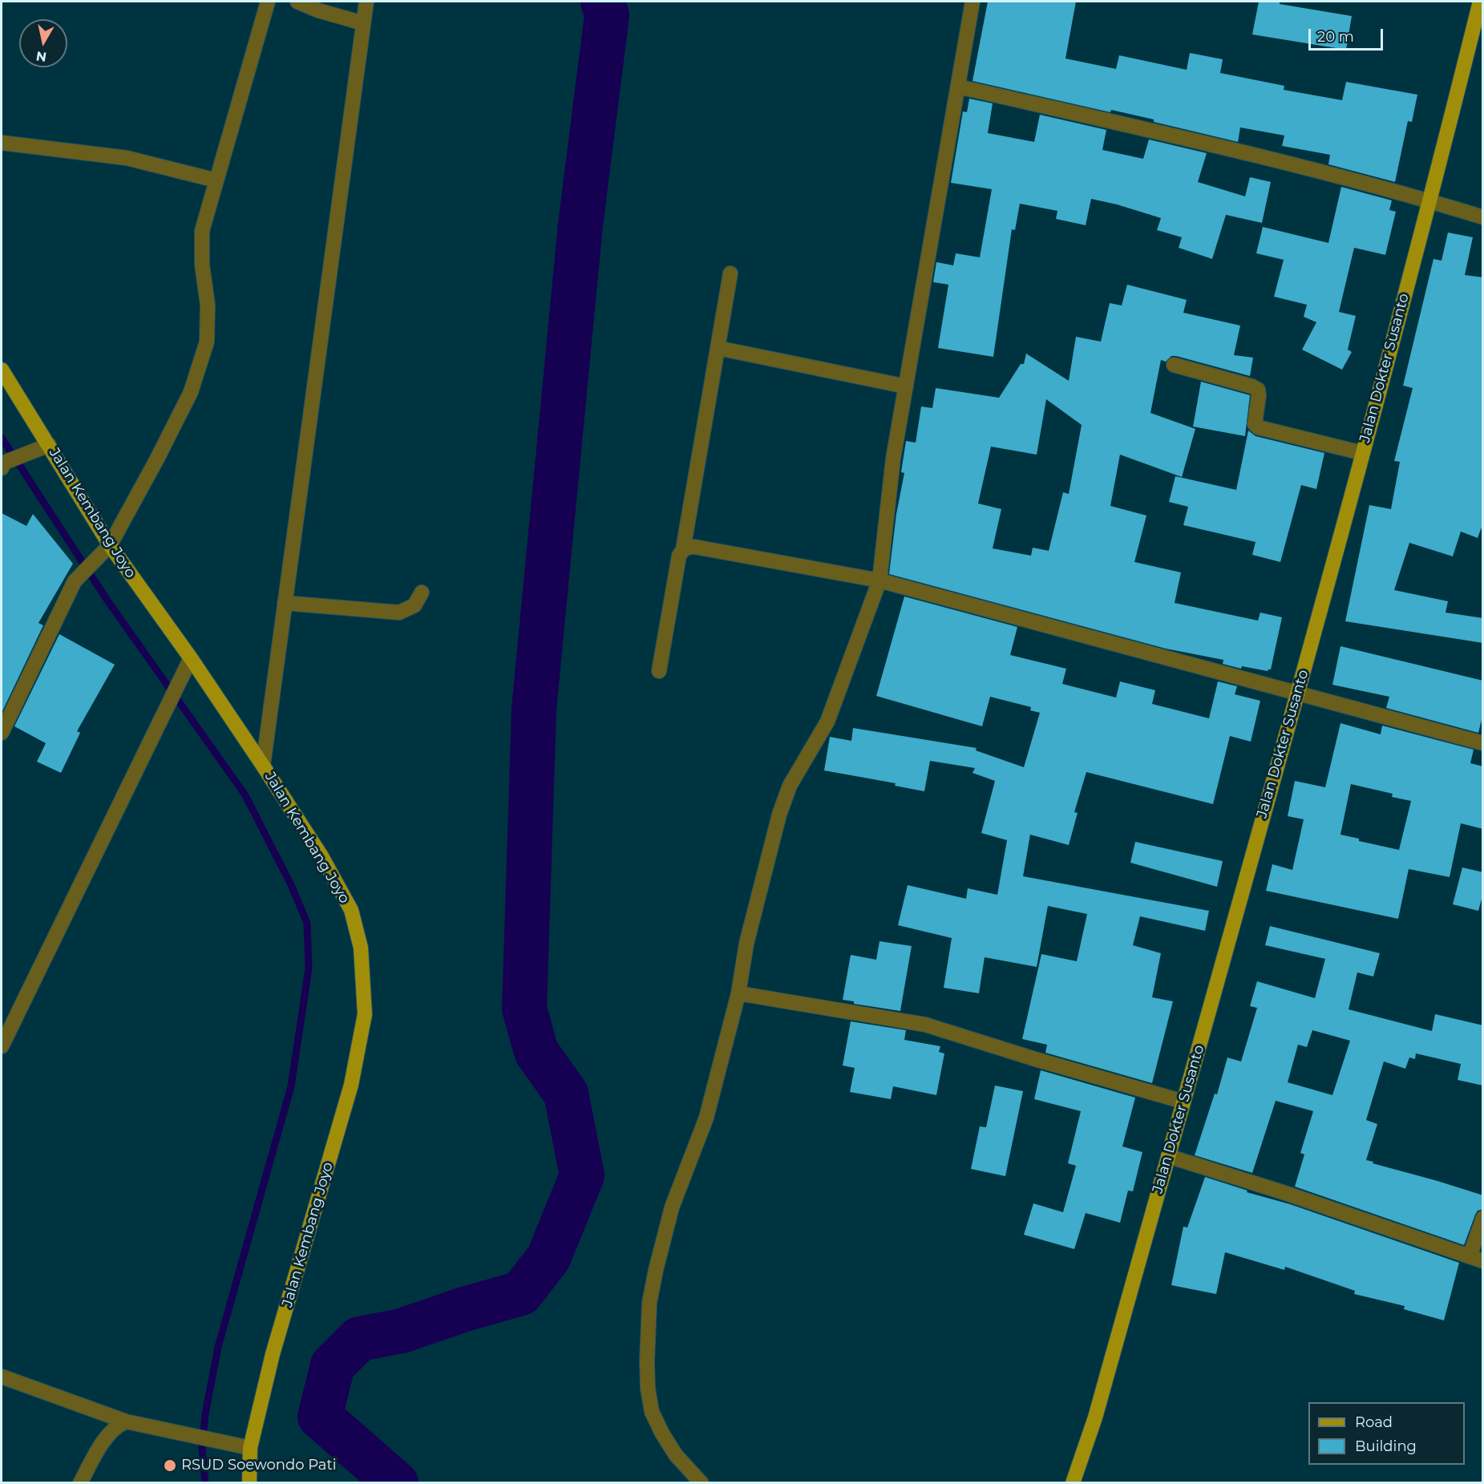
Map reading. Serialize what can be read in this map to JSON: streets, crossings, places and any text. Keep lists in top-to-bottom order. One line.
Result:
{"streets":{"main road":["Jalan Dokter Susanto","Jalan Kembang Joyo"]},"places":["RSUD Soewondo Pati"],"legend":["Road","Building"],"scale_bar":"20 m","north":"bottom"}
